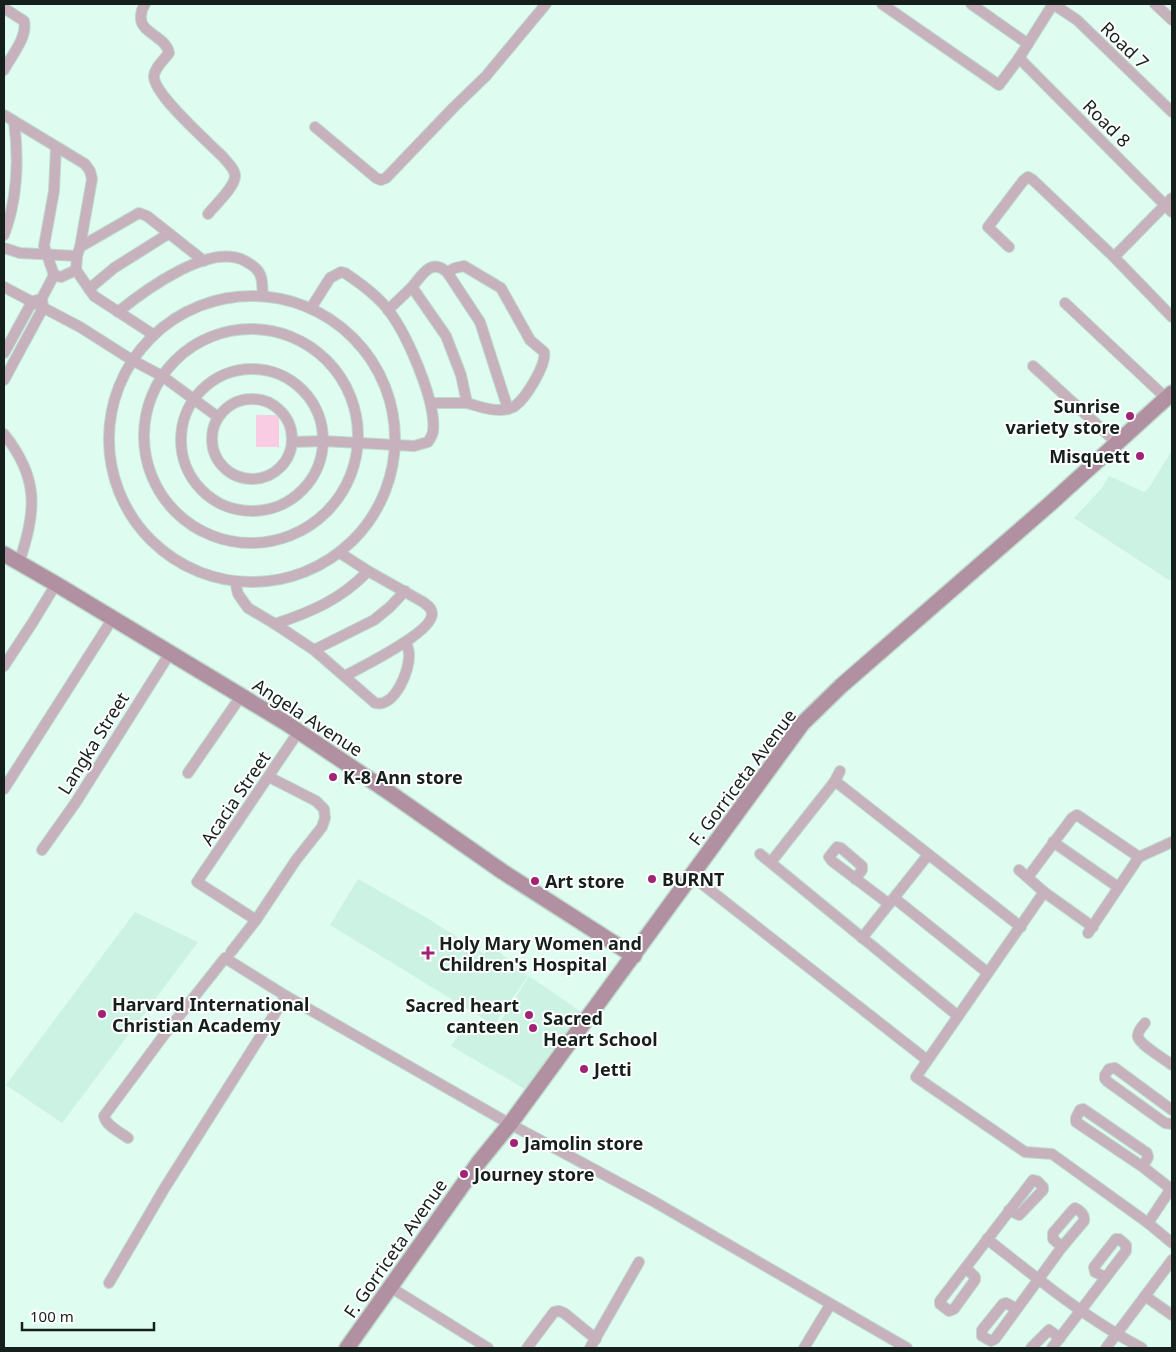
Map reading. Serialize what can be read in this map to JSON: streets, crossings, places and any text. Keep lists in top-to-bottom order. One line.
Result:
{"streets":{"main road":["Angela Avenue","F. Gorriceta Avenue"],"street":["Road 7","Road 8","Langka Street","Acacia Street"]},"crossings":[["Angela Avenue","Langka Street"],["Angela Avenue","F. Gorriceta Avenue"],["Angela Avenue","Acacia Street"]],"places":{"other":["Sunrise variety store","Misquett","K-8 Ann store","BURNT","Art store","Harvard International Christian Academy","Sacred heart canteen","Sacred Heart School","Jetti","Jamolin store","Journey store"],"health":["Holy Mary Women and Children's Hospital"]},"scale_bar":"100 m"}
